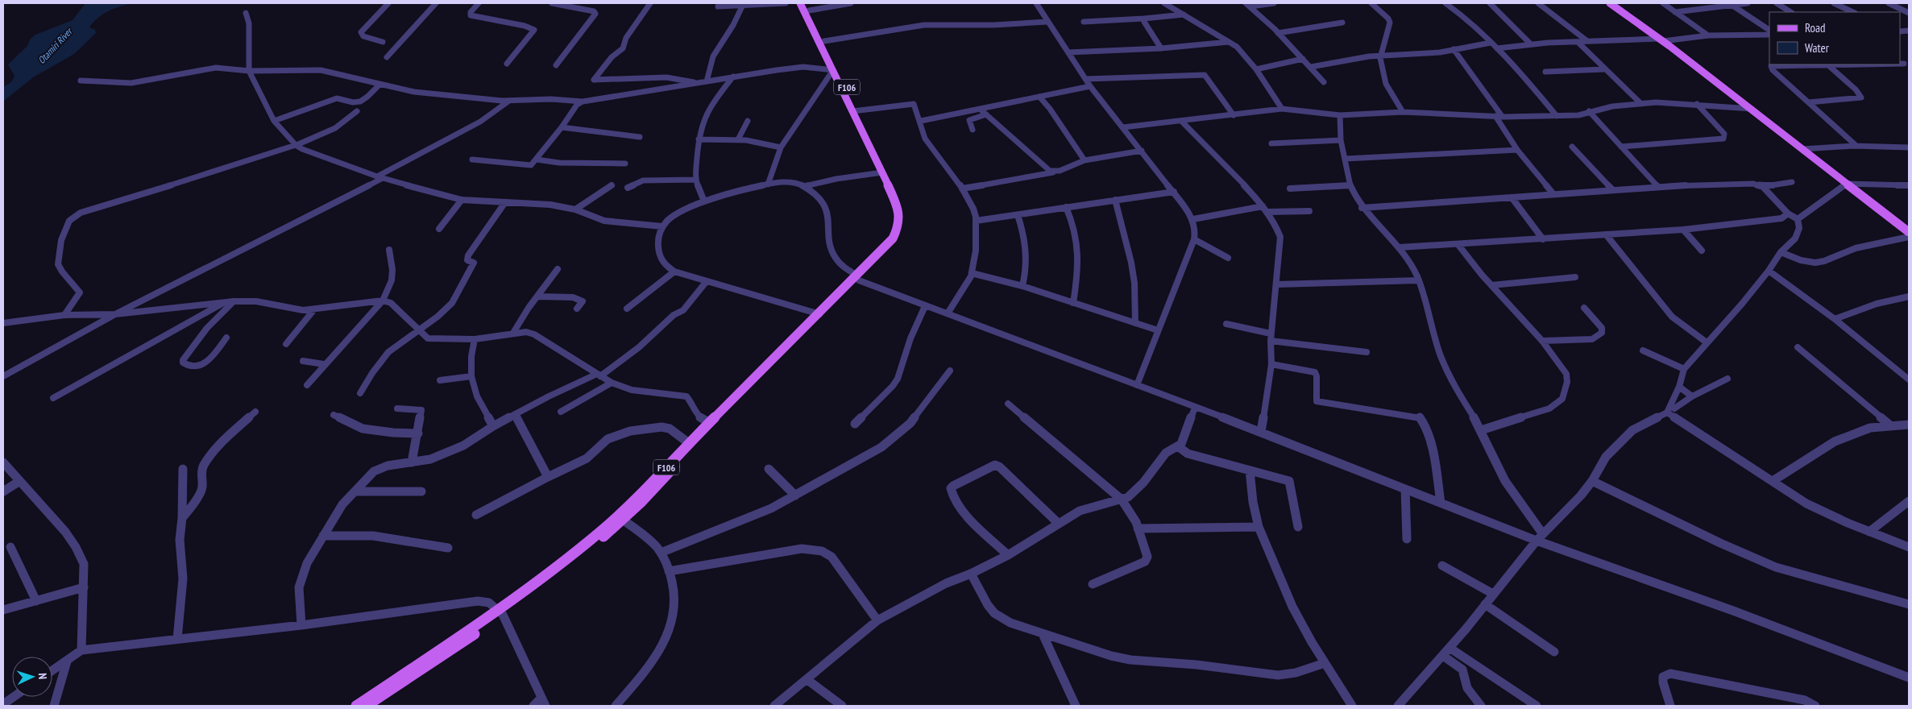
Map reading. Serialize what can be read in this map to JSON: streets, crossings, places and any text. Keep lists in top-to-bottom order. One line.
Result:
{"streets":{"main road":["F106"]},"water":["Otamiri River"],"legend":["Road","Water"],"north":"right"}
